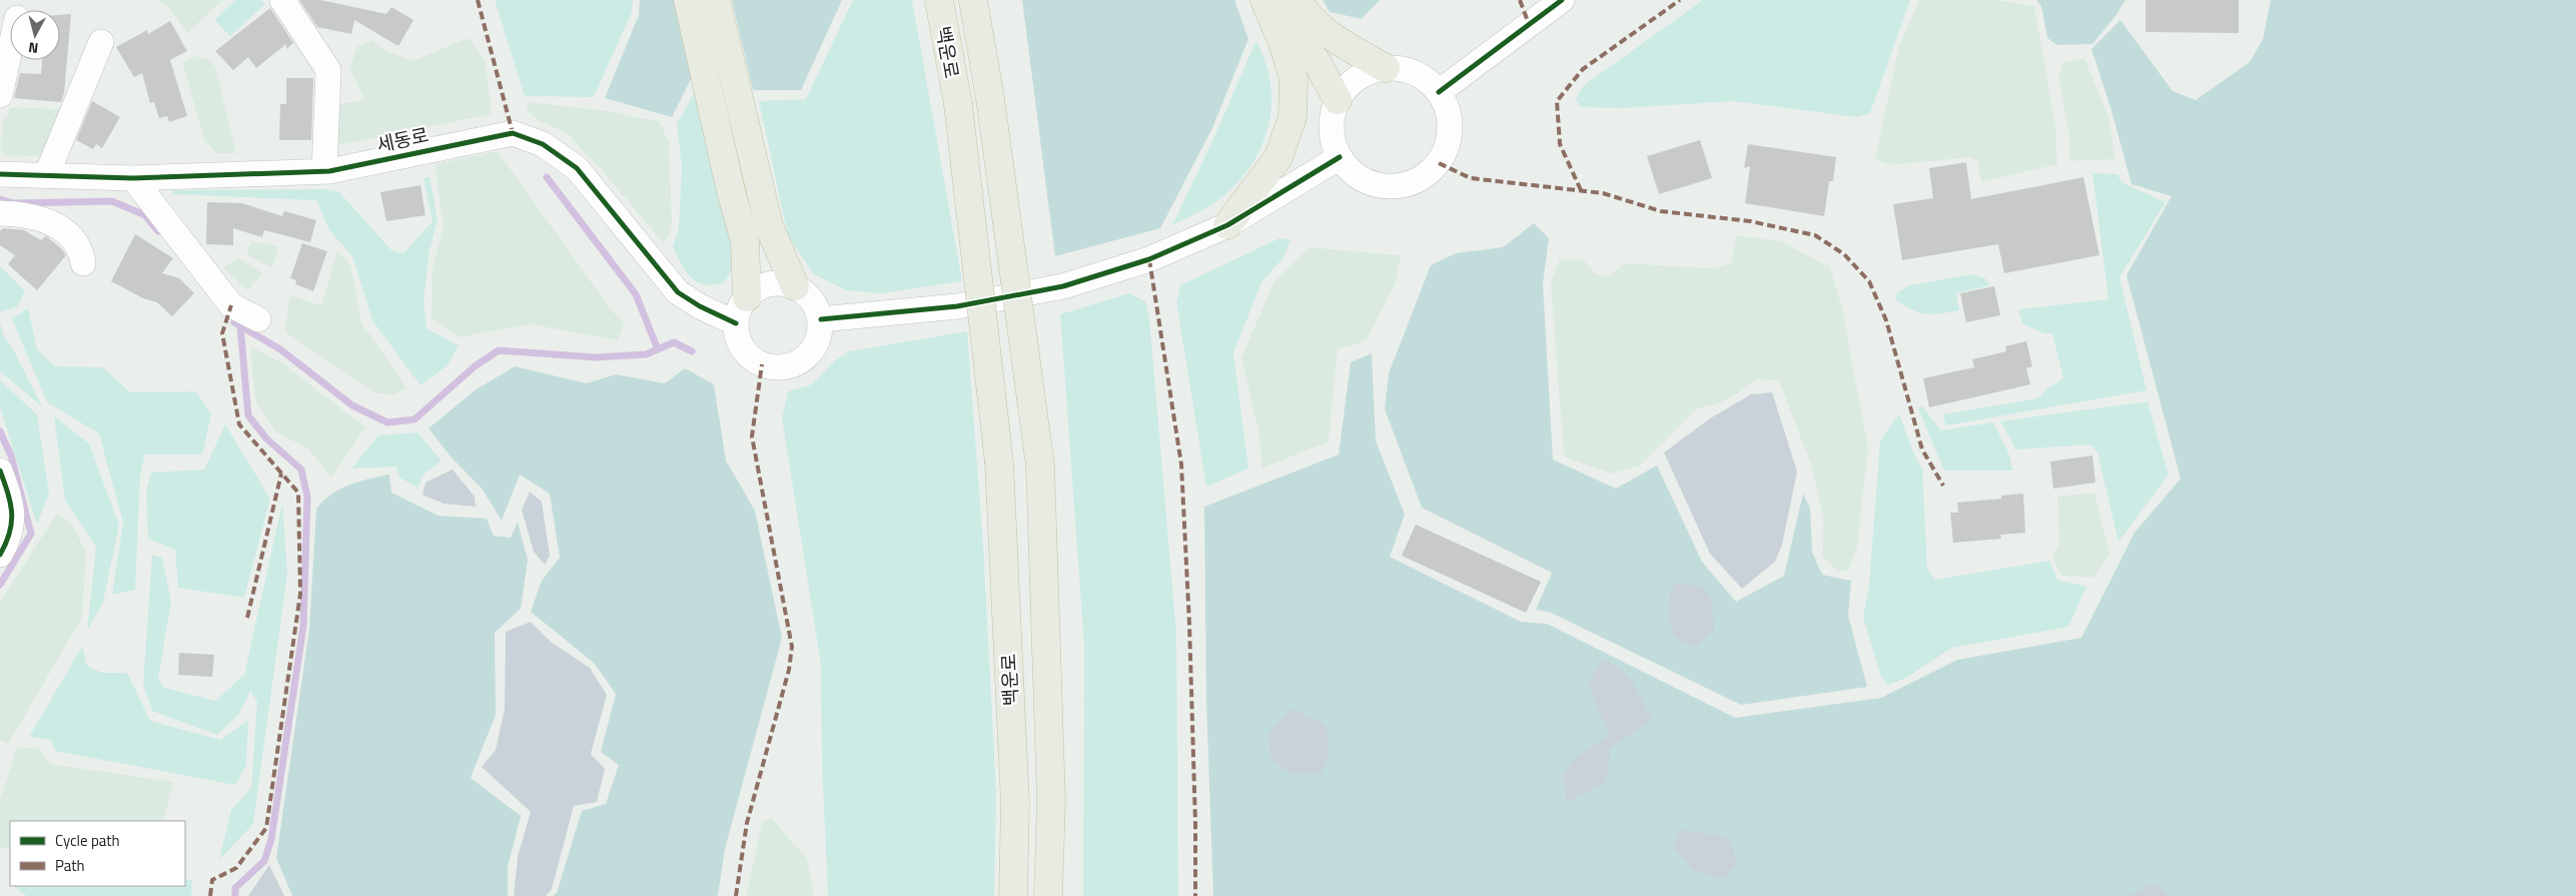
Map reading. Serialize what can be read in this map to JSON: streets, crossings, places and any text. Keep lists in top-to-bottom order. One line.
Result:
{"streets":{"highway":["백운로"],"street":["세동로"]},"legend":["Cycle path","Path"],"north":"bottom"}
